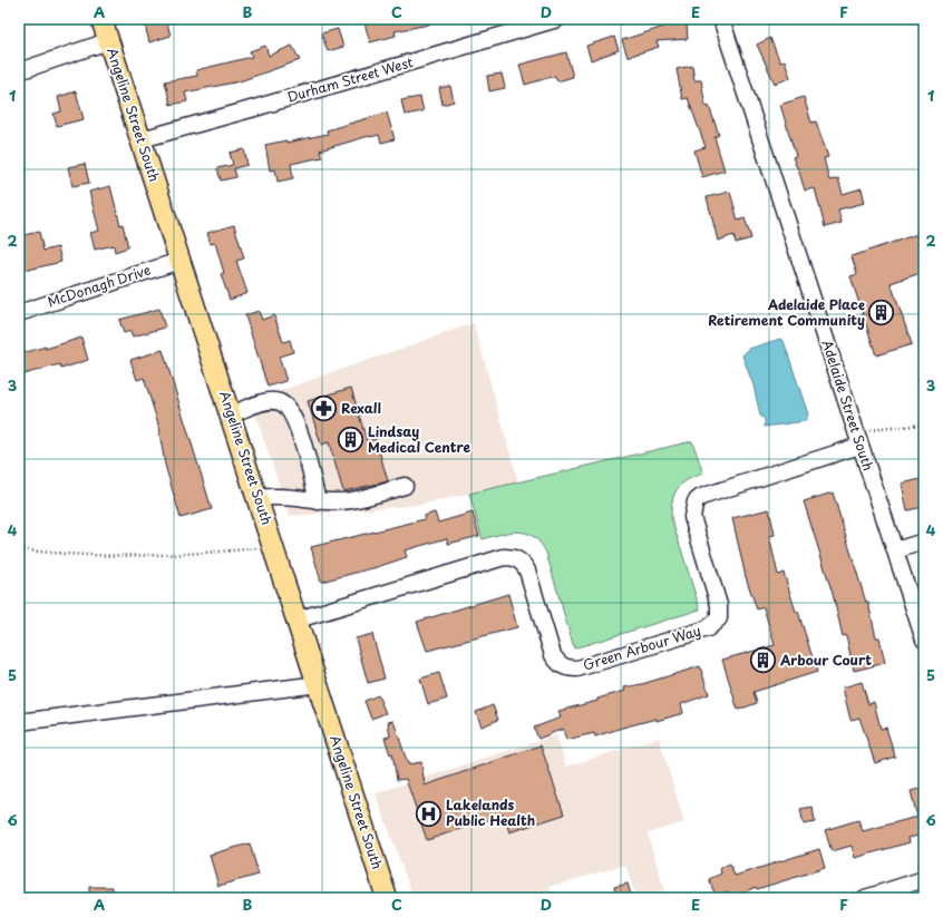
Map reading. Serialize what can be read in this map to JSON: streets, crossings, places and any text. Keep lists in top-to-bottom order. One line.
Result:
{"streets":{"main road":["Angeline Street South"],"street":["Durham Street West","McDonagh Drive","Adelaide Street South","Green Arbour Way"]},"crossings":[["Durham Street West","Angeline Street South"],["Angeline Street South","McDonagh Drive"],["Angeline Street South","Green Arbour Way"],["Adelaide Street South","Green Arbour Way"]],"places":{"building":["Adelaide Place Retirement Community","Lindsay Medical Centre","Arbour Court"],"pharmacy":["Rexall"],"hospital":["Lakelands Public Health"]},"grid":{"columns":["A","B","C","D","E","F"],"rows":["1","2","3","4","5","6"]}}
